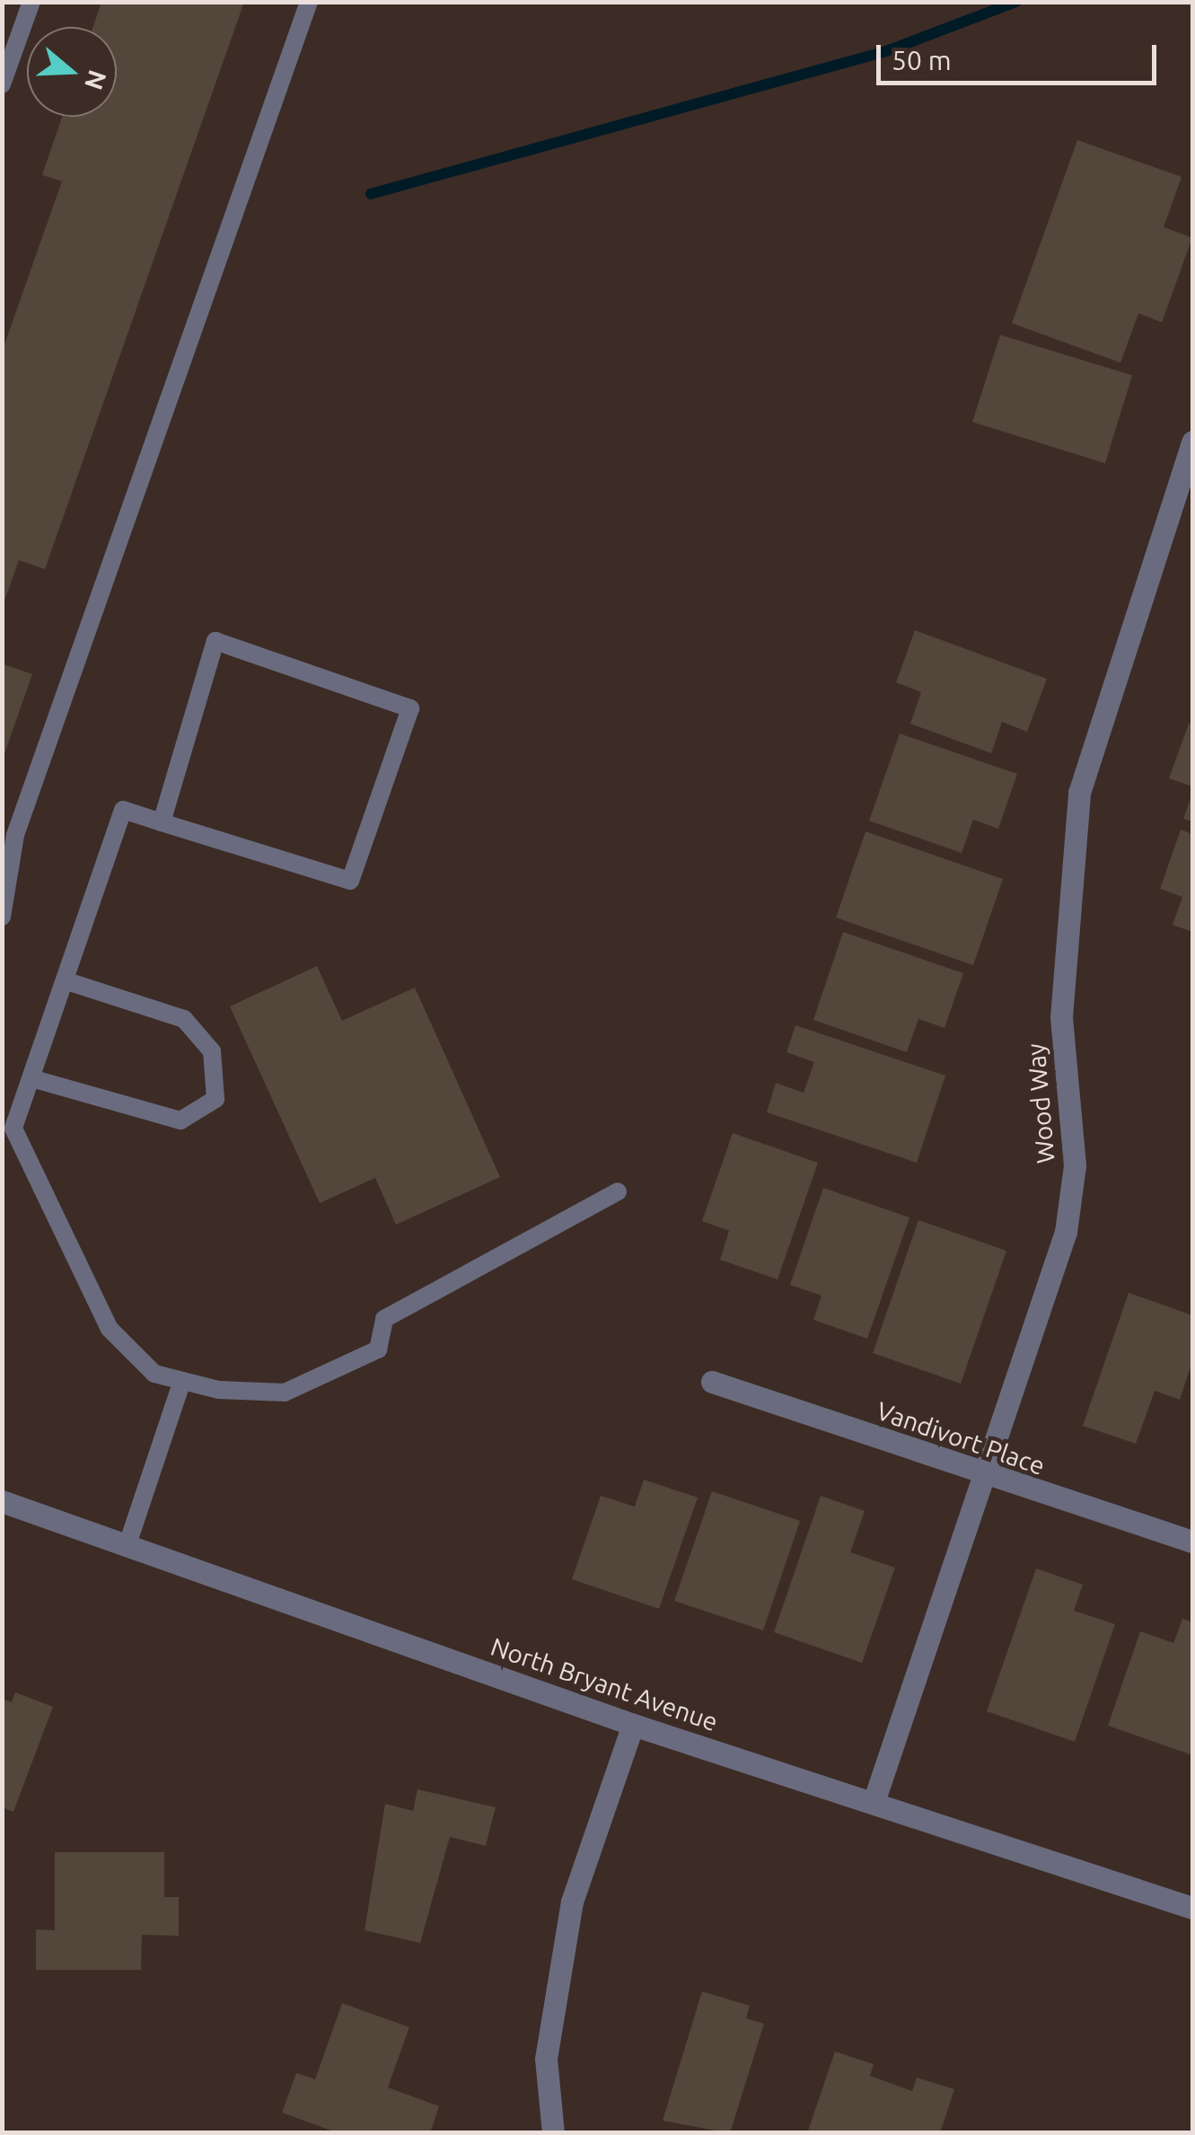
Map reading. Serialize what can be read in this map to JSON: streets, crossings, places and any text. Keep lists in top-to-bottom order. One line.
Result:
{"streets":{"street":["Wood Way","Vandivort Place","North Bryant Avenue"]},"crossings":[["Wood Way","Vandivort Place"],["Wood Way","North Bryant Avenue"]],"scale_bar":"50 m","north":"right"}
